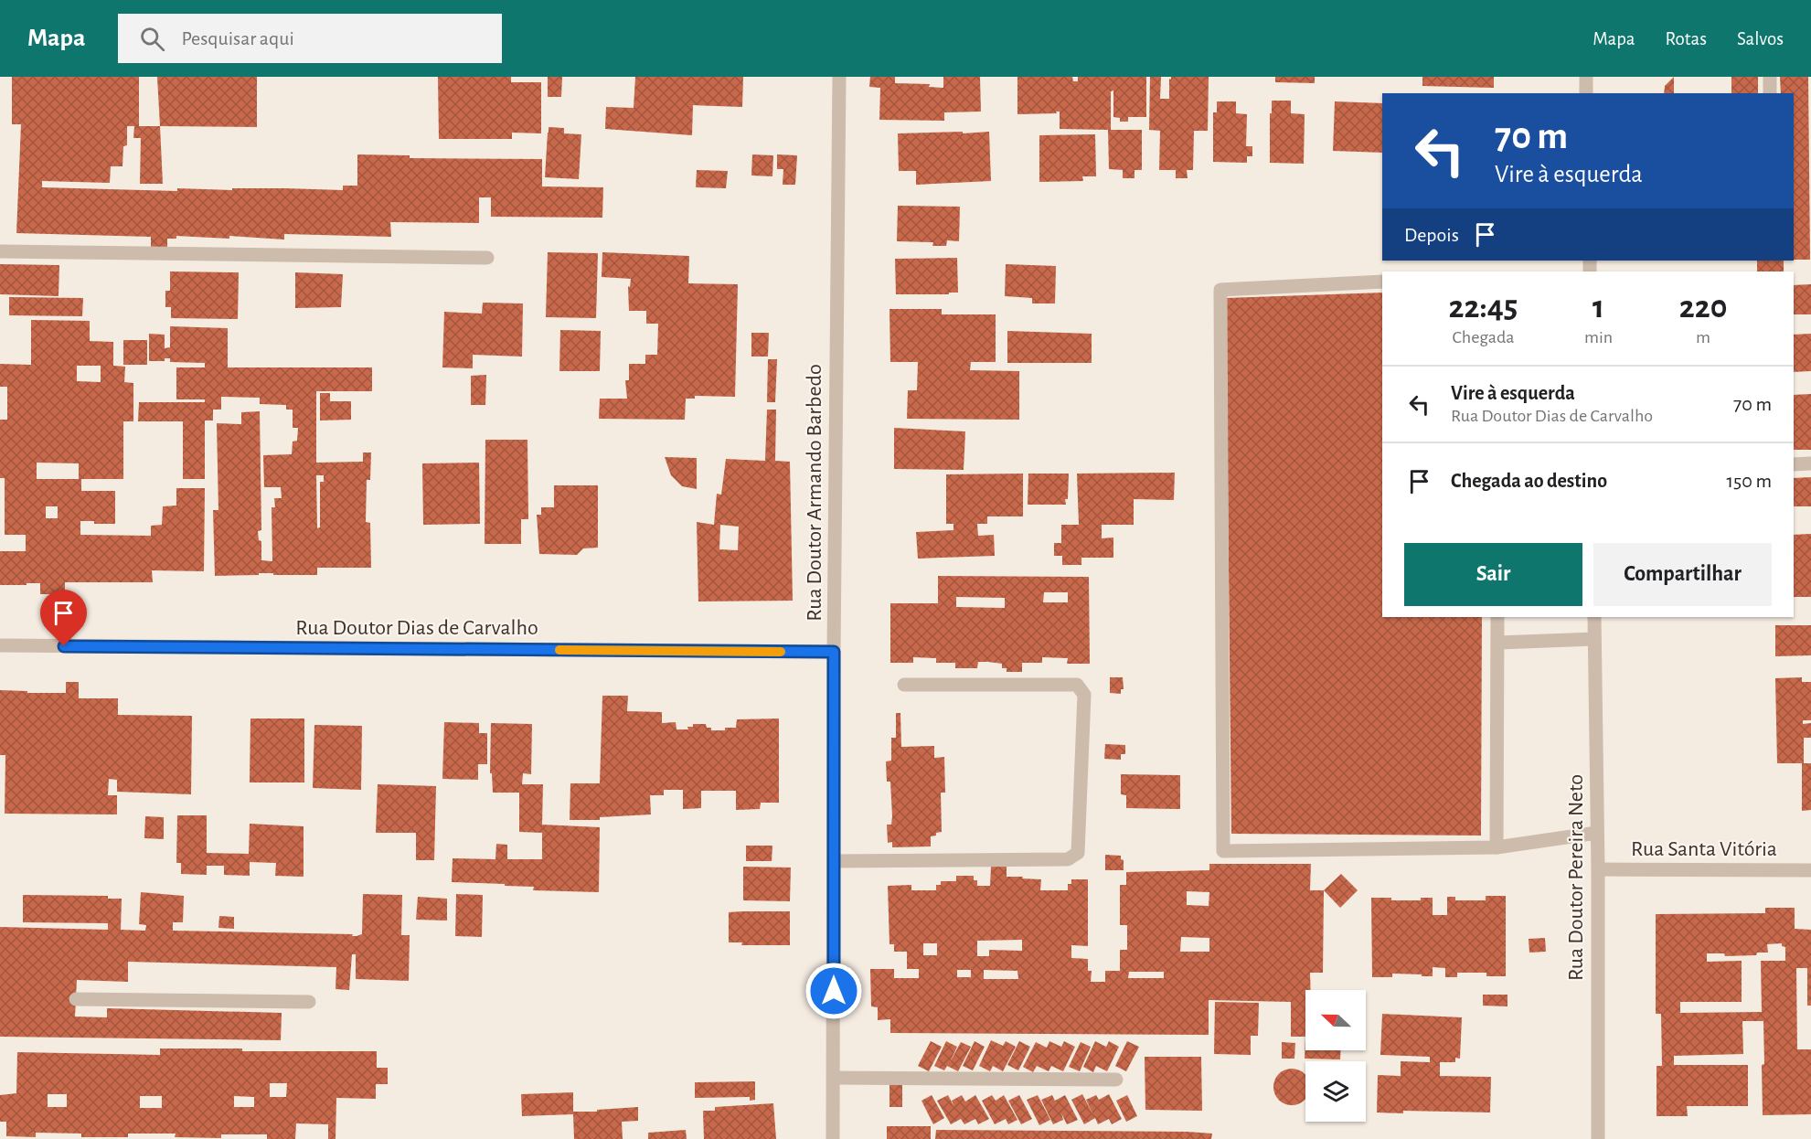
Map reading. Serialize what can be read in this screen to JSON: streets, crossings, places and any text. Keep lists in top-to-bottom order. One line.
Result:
{"streets":{"street":["Rua Doutor Armando Barbedo","Rua Doutor Dias de Carvalho","Rua Santa Vitória","Rua Doutor Pereira Neto"]},"crossings":[["Rua Doutor Armando Barbedo","Rua Doutor Dias de Carvalho"],["Rua Santa Vitória","Rua Doutor Pereira Neto"]],"north":"left","page":{"header":"Mapa","search":"Pesquisar aqui","nav":["Mapa","Rotas","Salvos"],"turn":["70 m","Vire à esquerda"],"then":"Depois","eta":["22:45","Chegada","1","min","220","m"],"list":[{"name":"Vire à esquerda","note":"Rua Doutor Dias de Carvalho","value":"70 m"},{"name":"Chegada ao destino","value":"150 m"}],"buttons":["Sair","Compartilhar"]}}
